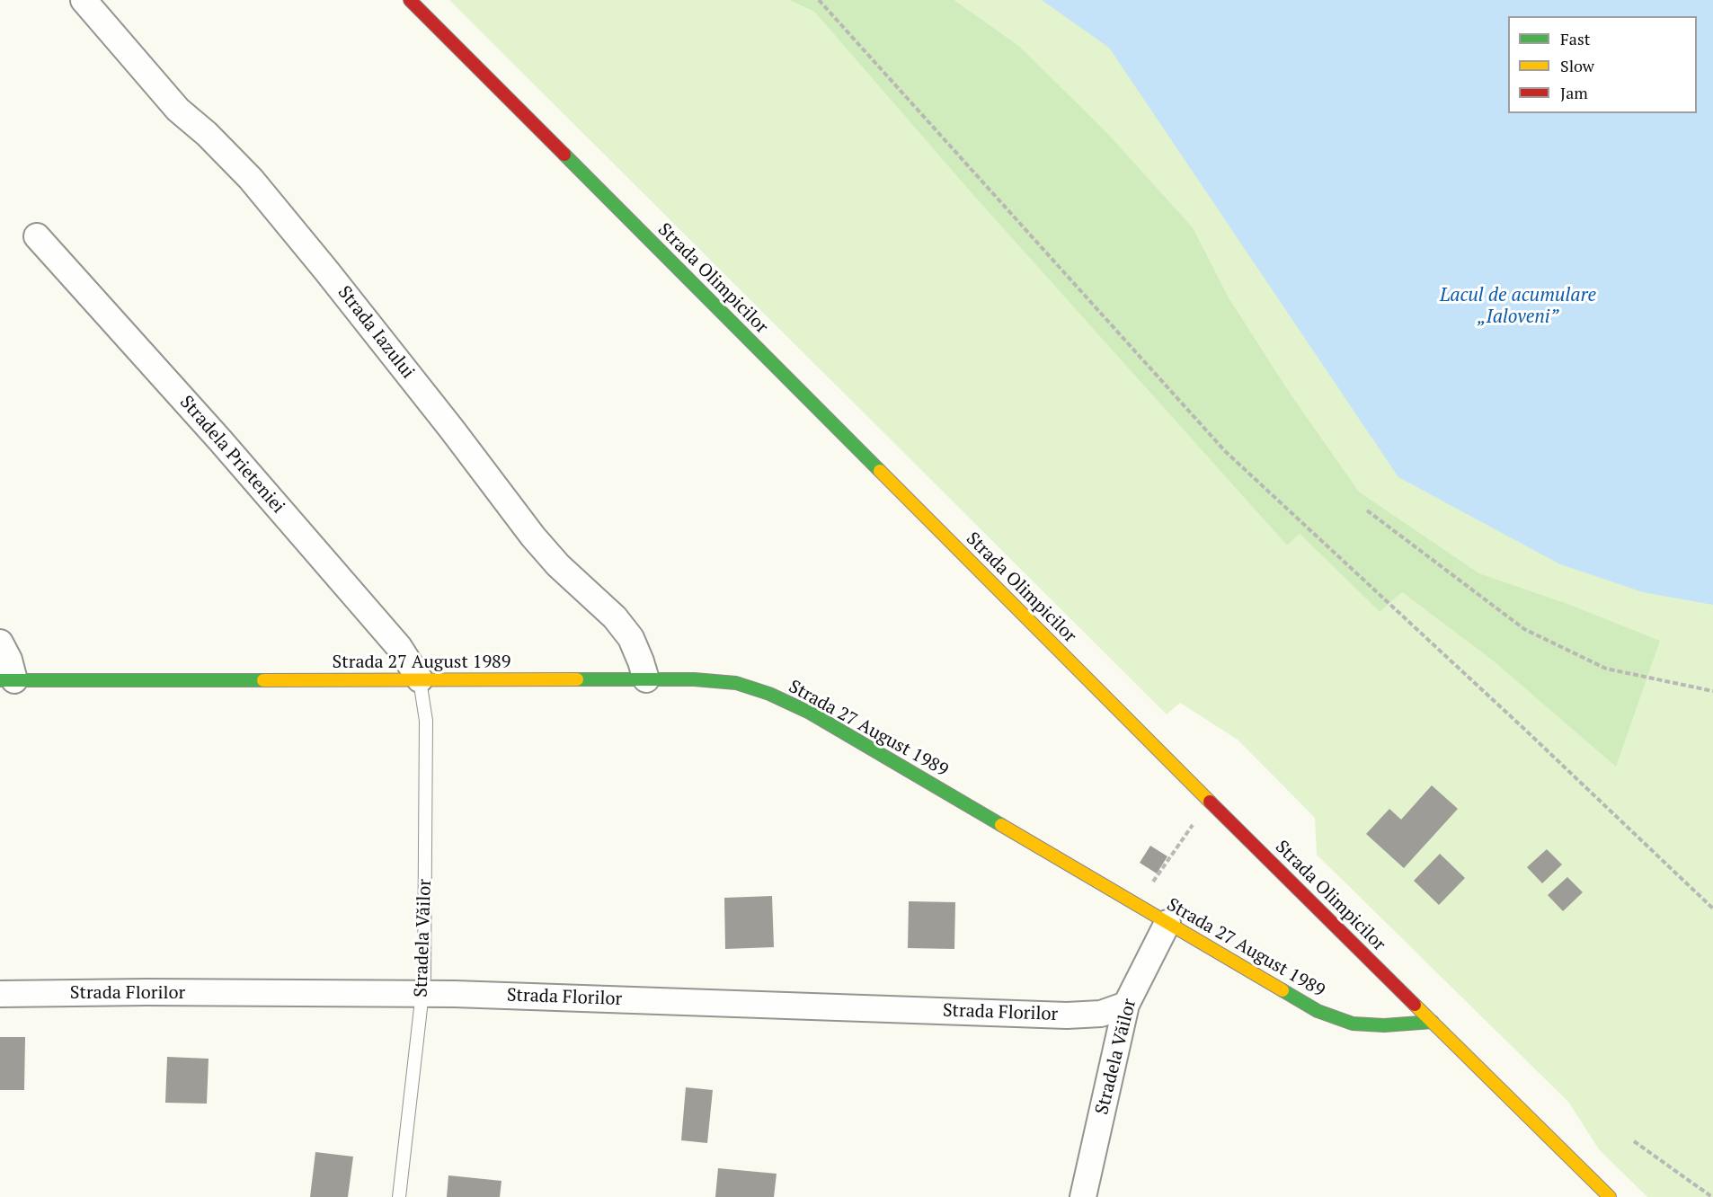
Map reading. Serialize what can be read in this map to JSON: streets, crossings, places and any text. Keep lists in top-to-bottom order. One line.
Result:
{"streets":{"main road":["Strada Olimpicilor","Strada 27 August 1989"],"street":["Strada Iazului","Stradela Prieteniei","Stradela Văilor","Strada Florilor"]},"crossings":[["Strada Olimpicilor","Strada 27 August 1989"],["Strada Iazului","Strada 27 August 1989"],["Stradela Prieteniei","Strada 27 August 1989"],["Stradela Prieteniei","Stradela Văilor"],["Strada 27 August 1989","Stradela Văilor"],["Stradela Văilor","Strada Florilor"]],"water":["Lacul de acumulare „Ialoveni”"],"legend":["Fast","Slow","Jam"]}
